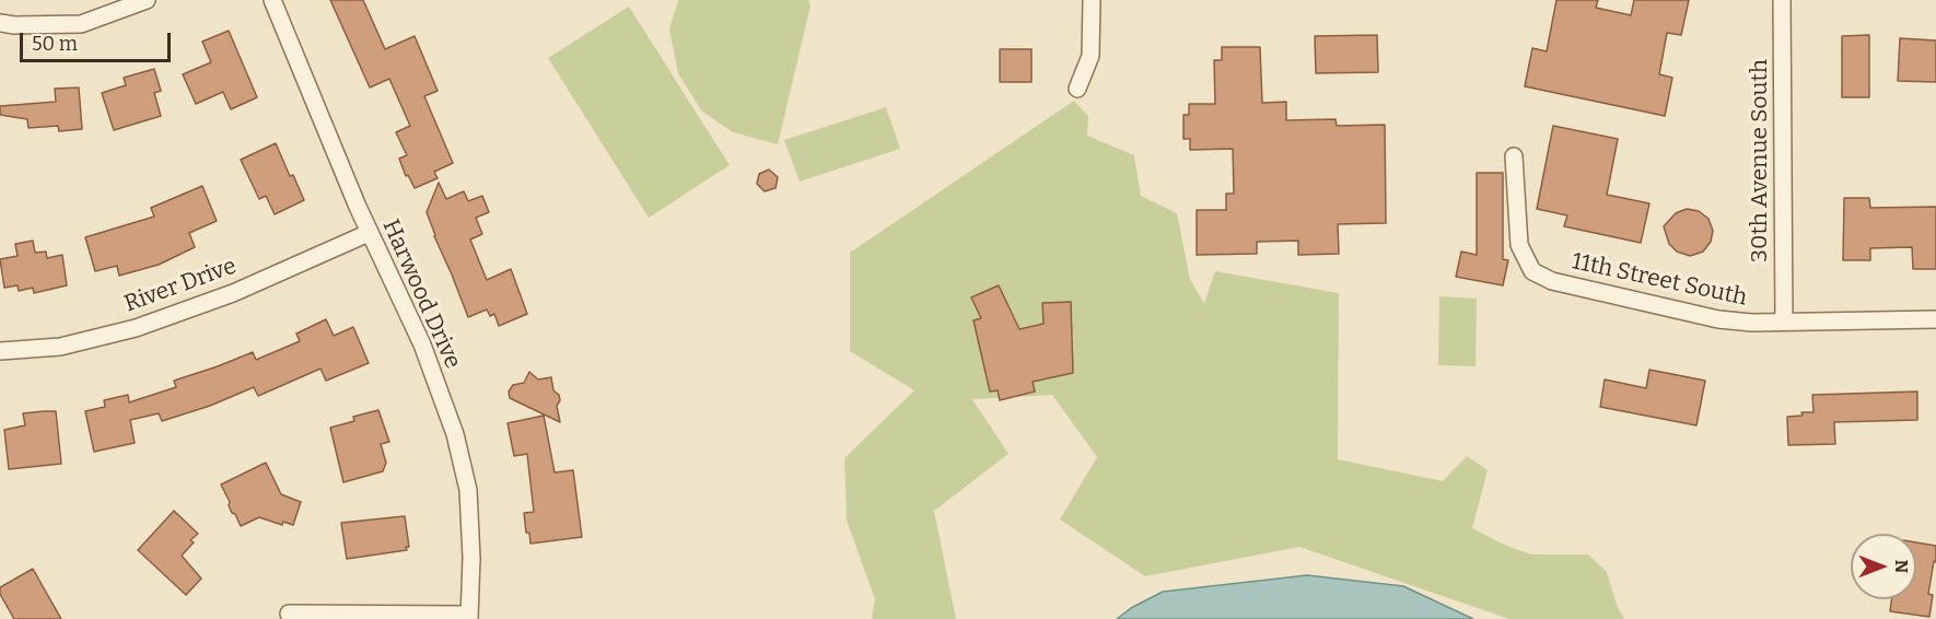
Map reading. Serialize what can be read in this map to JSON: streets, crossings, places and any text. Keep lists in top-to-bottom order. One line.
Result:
{"streets":{"street":["30th Avenue South","11th Street South","River Drive","Harwood Drive"]},"crossings":[["30th Avenue South","11th Street South"],["River Drive","Harwood Drive"]],"scale_bar":"50 m","north":"right"}
